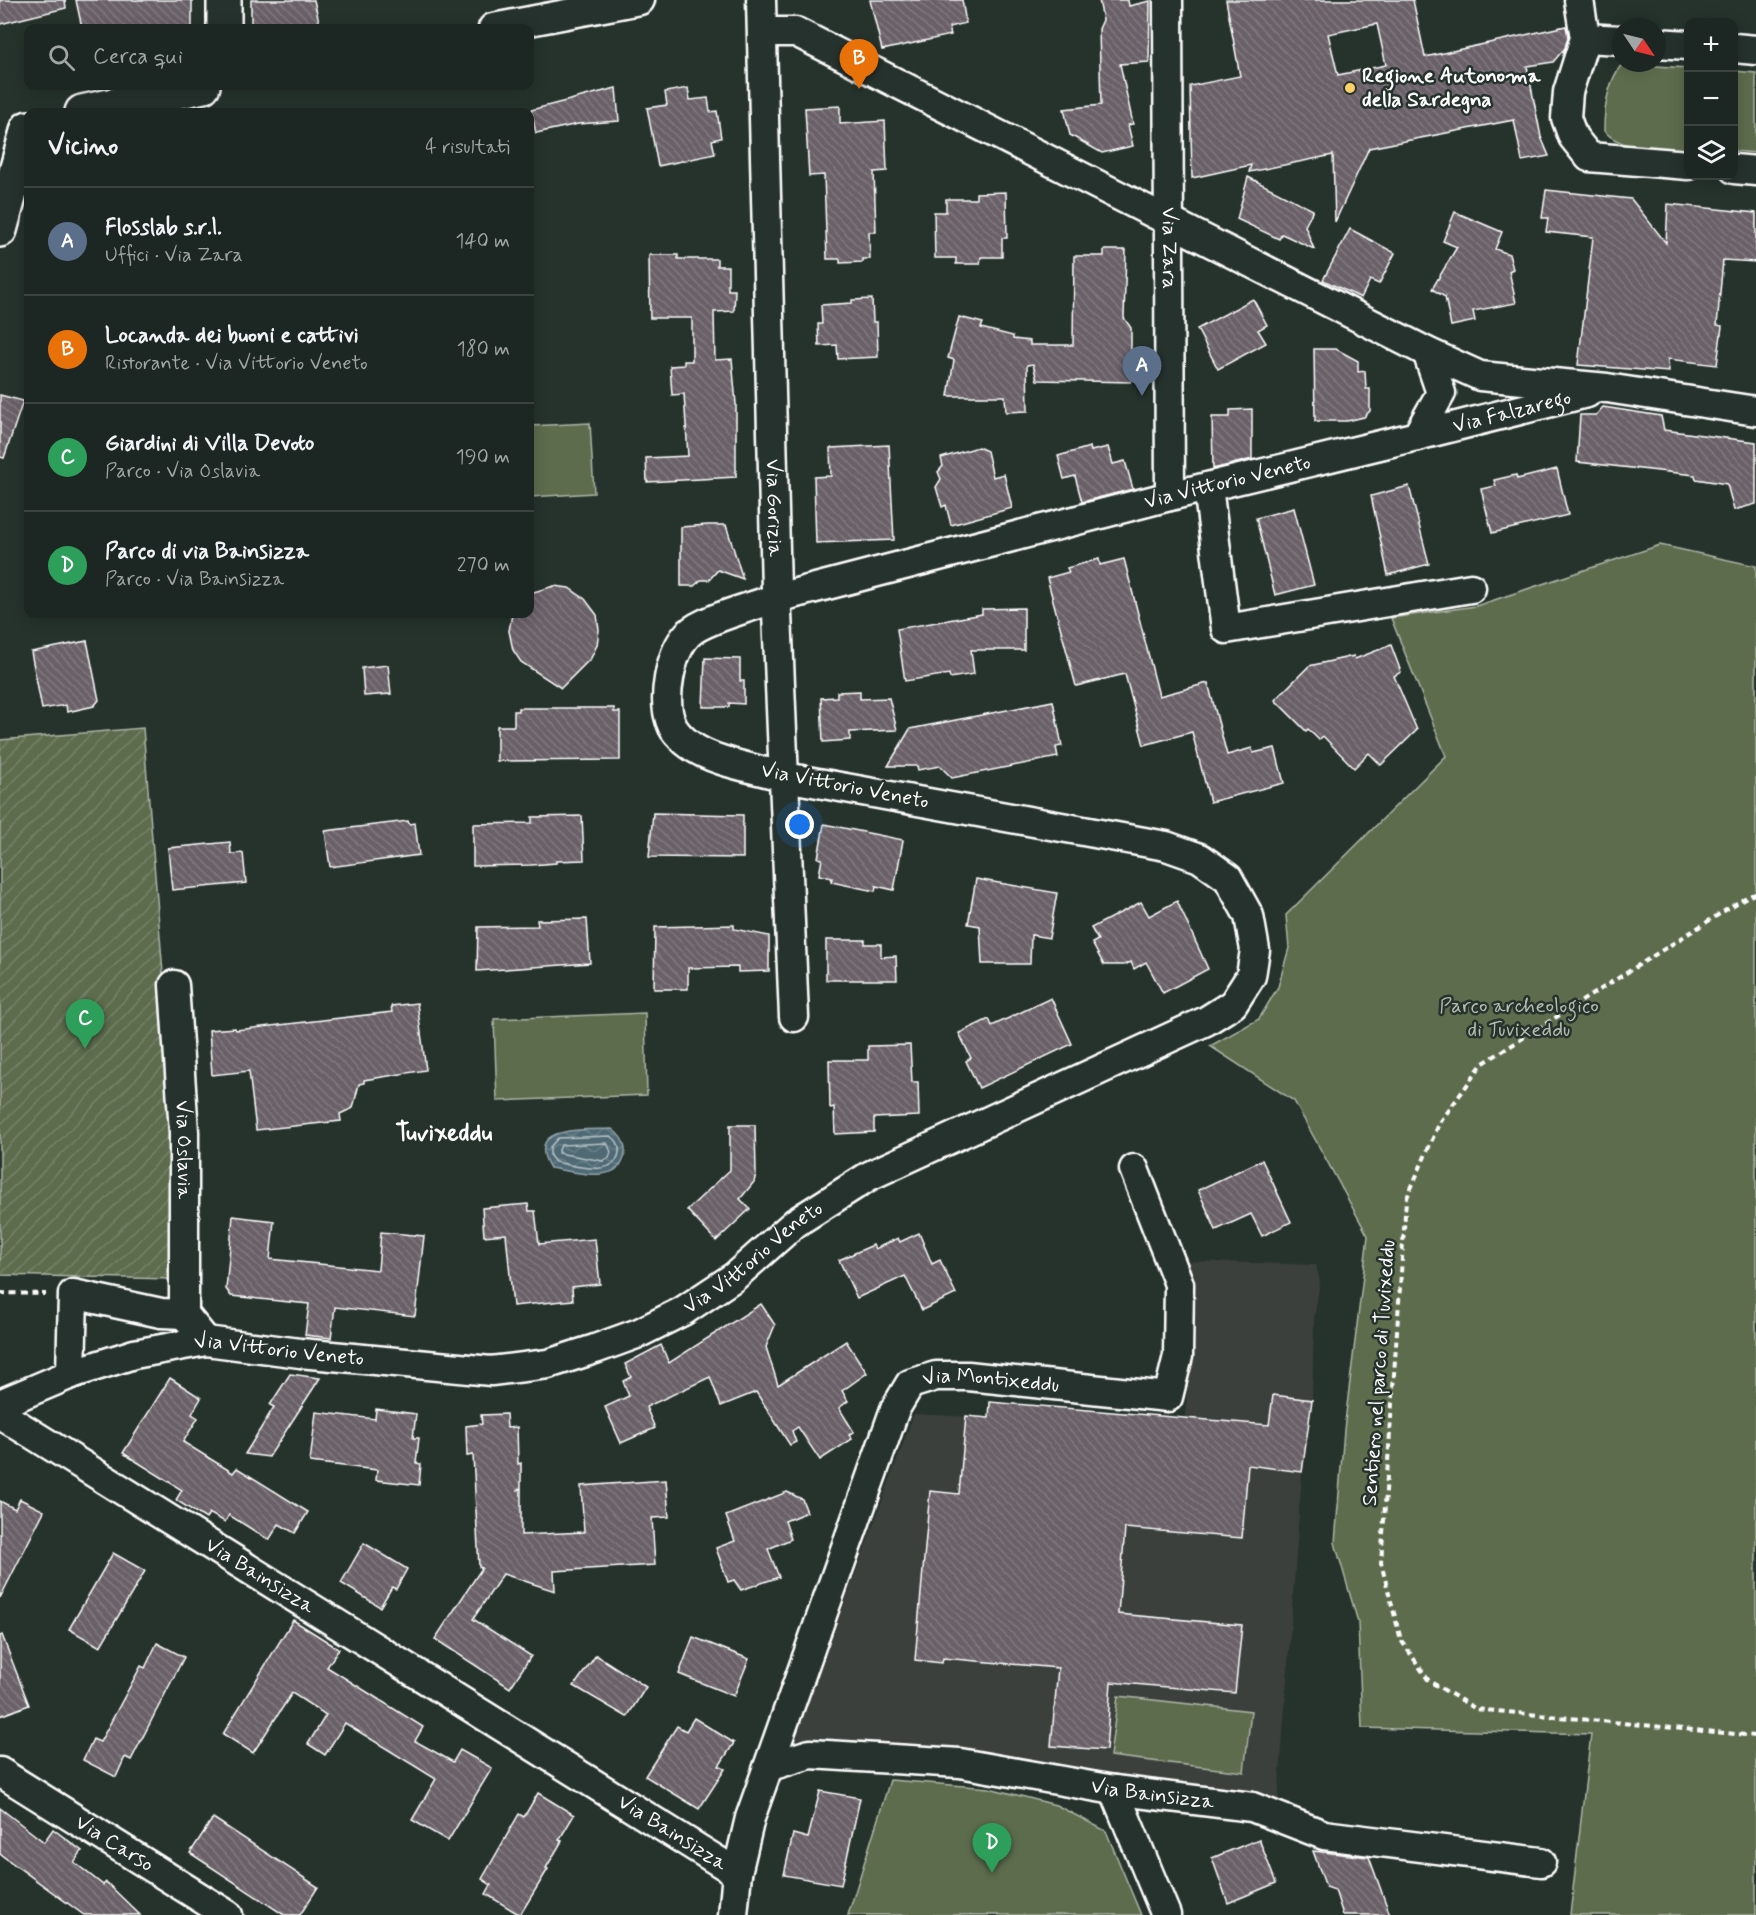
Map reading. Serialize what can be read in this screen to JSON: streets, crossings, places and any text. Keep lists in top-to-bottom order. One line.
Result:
{"streets":{"street":["Via Zara","Via Falzarego","Via Vittorio Veneto","Via Gorizia","Via Oslavia","Via Montixeddu","Via Bainsizza","Via Carso"],"path":["Sentiero nel parco di Tuvixeddu"]},"crossings":[["Via Zara","Via Vittorio Veneto"],["Via Falzarego","Via Vittorio Veneto"],["Via Vittorio Veneto","Via Gorizia"],["Via Montixeddu","Via Bainsizza"]],"districts":["Tuvixeddu"],"parks":["Parco archeologico di Tuvixeddu"],"places":["Regione Autonoma della Sardegna"],"north":"bottom right","page":{"map_buttons":["+","−"],"search":"Cerca qui","pins":["B","A","C","D"],"heading":["Vicino","4 risultati"],"list":[{"mark":"A","name":"Flosslab s.r.l.","note":"Uffici · Via Zara","value":"140 m"},{"mark":"B","name":"Locanda dei buoni e cattivi","note":"Ristorante · Via Vittorio Veneto","value":"180 m"},{"mark":"C","name":"Giardini di Villa Devoto","note":"Parco · Via Oslavia","value":"190 m"},{"mark":"D","name":"Parco di via Bainsizza","note":"Parco · Via Bainsizza","value":"270 m"}]}}
